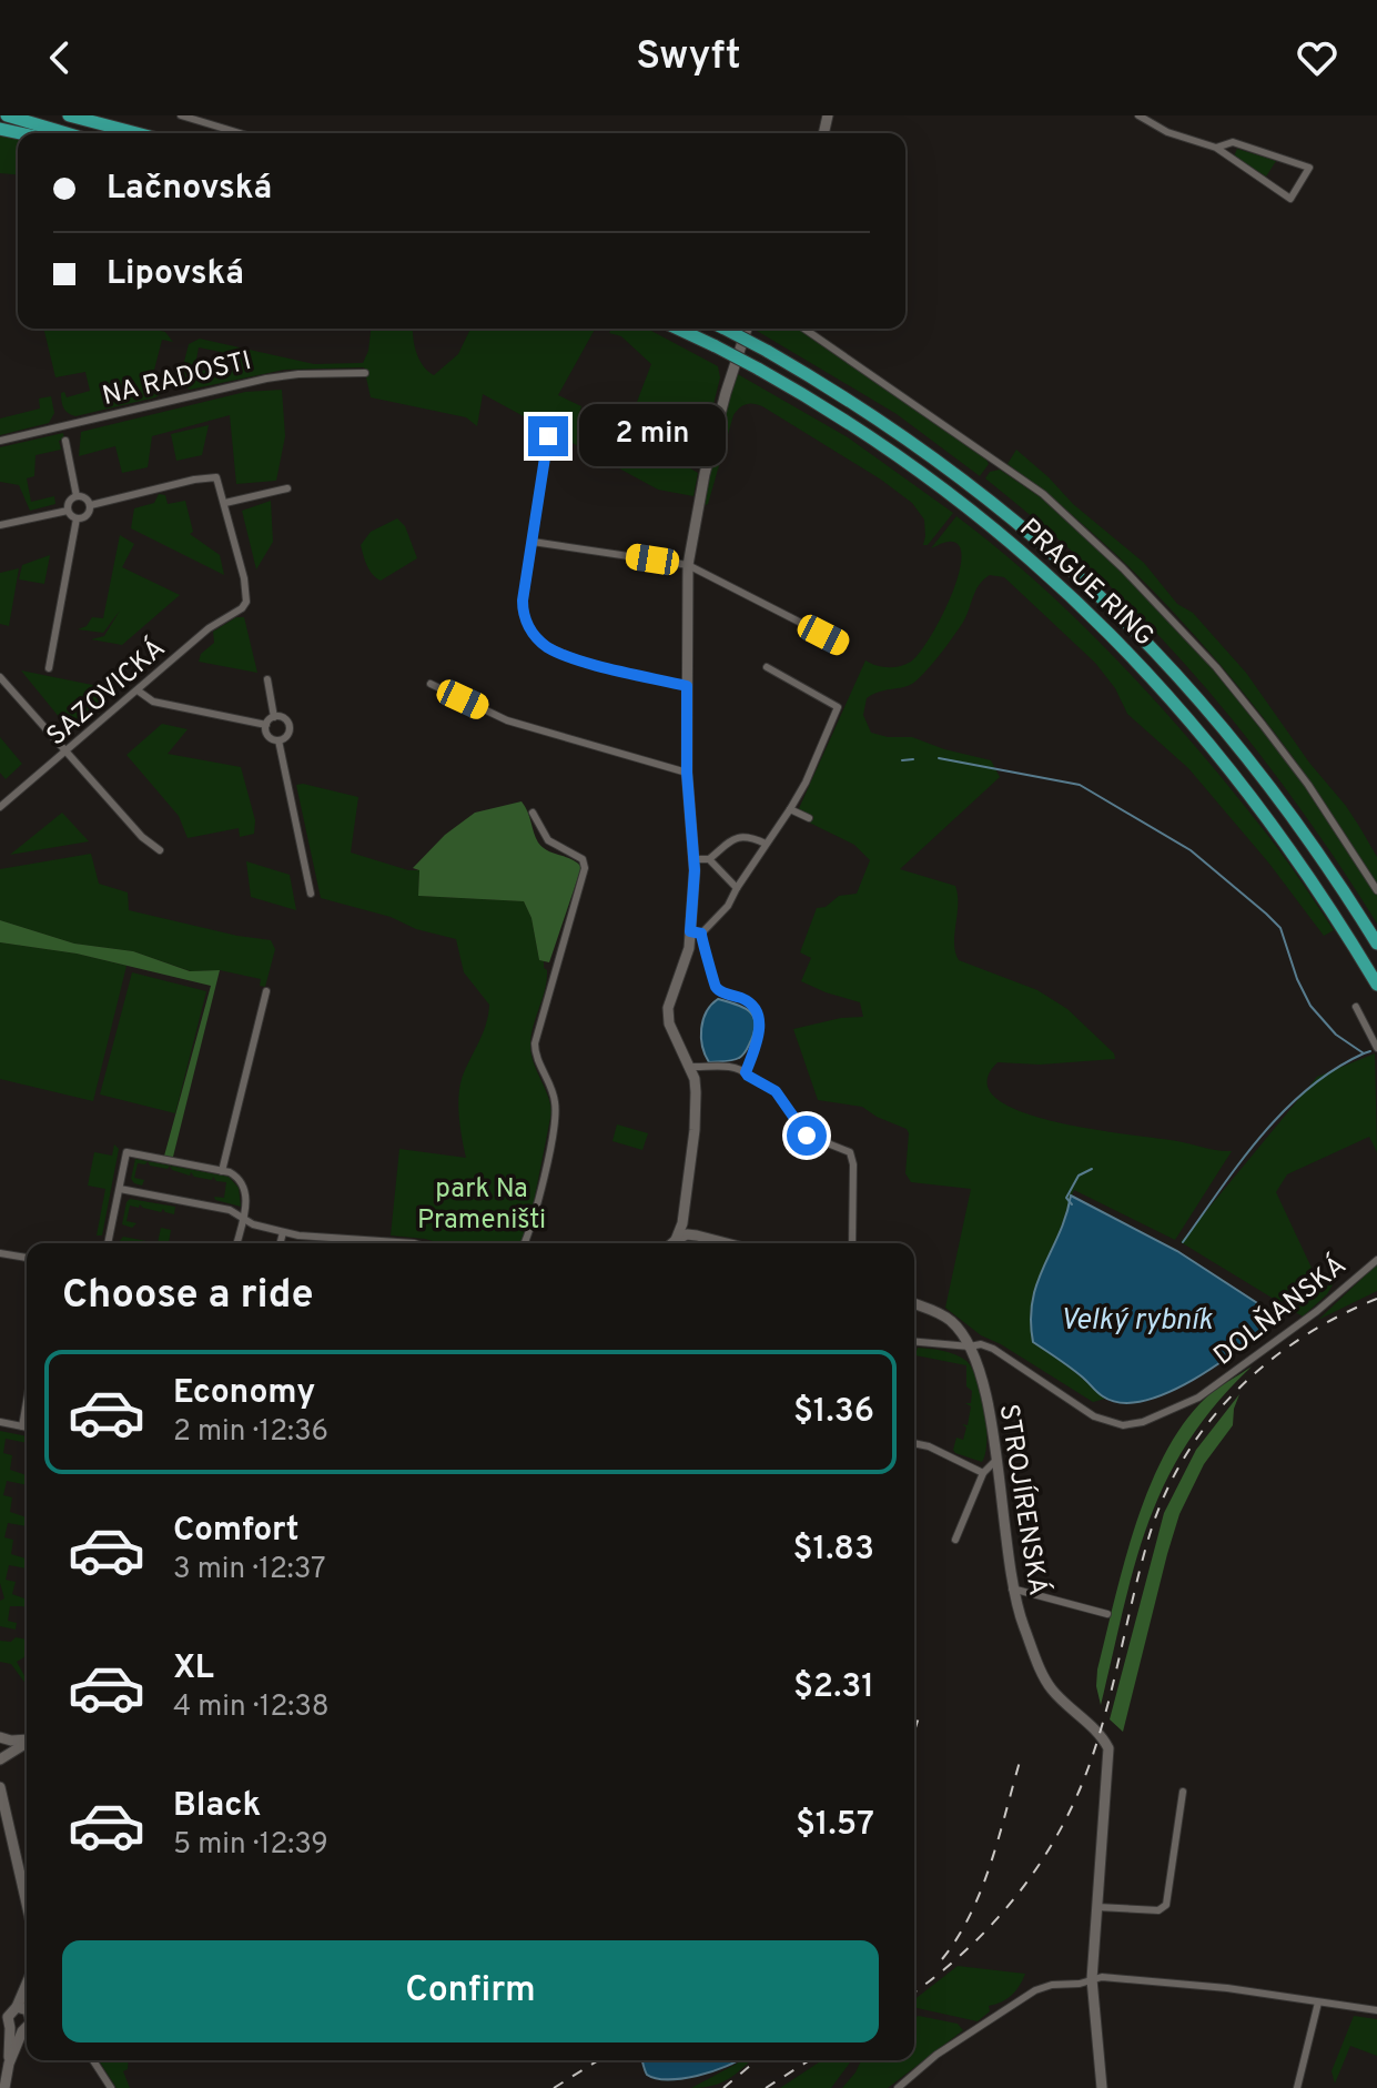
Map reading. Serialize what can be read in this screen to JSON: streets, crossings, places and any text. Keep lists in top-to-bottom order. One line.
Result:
{"streets":{"highway":["PRAGUE RING"],"street":["NA RADOSTI","SAZOVICKÁ","DOLŇANSKÁ","STROJÍRENSKÁ"]},"crossings":[["DOLŇANSKÁ","STROJÍRENSKÁ"]],"water":["Velký rybník"],"parks":["park Na Prameništi"],"page":{"header":"Swyft","banner":["Lačnovská","Lipovská"],"bubble":"2 min","heading":"Choose a ride","list":[{"name":"Economy","note":"2 min · 12:36","value":"$1.36"},{"name":"Comfort","note":"3 min · 12:37","value":"$1.83"},{"name":"XL","note":"4 min · 12:38","value":"$2.31"},{"name":"Black","note":"5 min · 12:39","value":"$1.57"}],"buttons":"Confirm"}}
